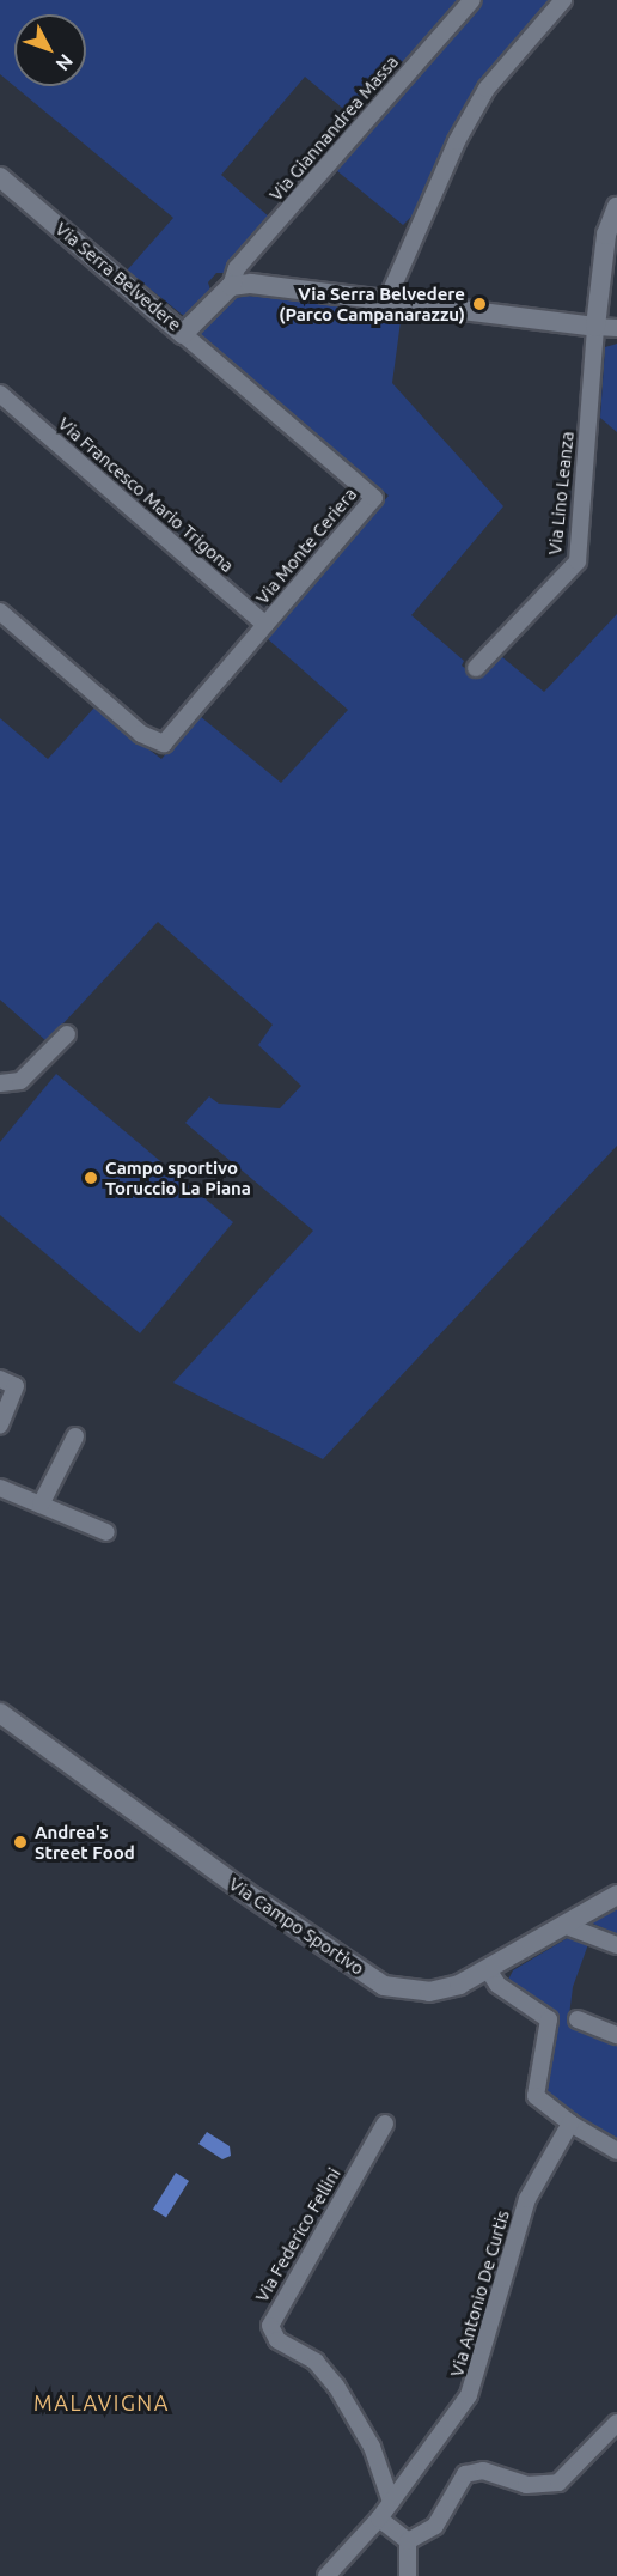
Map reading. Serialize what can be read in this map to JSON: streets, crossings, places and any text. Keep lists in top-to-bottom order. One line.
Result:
{"streets":{"street":["Via Giannandrea Massa","Via Serra Belvedere","Via Lino Leanza","Via Francesco Mario Trigona","Via Monte Ceriera","Via Campo Sportivo","Via Federico Fellini","Via Antonio De Curtis"]},"crossings":[["Via Giannandrea Massa","Via Serra Belvedere"],["Via Serra Belvedere","Via Monte Ceriera"],["Via Francesco Mario Trigona","Via Monte Ceriera"],["Via Federico Fellini","Via Antonio De Curtis"]],"districts":["MALAVIGNA"],"places":["Via Serra Belvedere (Parco Campanarazzu)","Campo sportivo Toruccio La Piana","Andrea's Street Food"],"north":"bottom right"}
